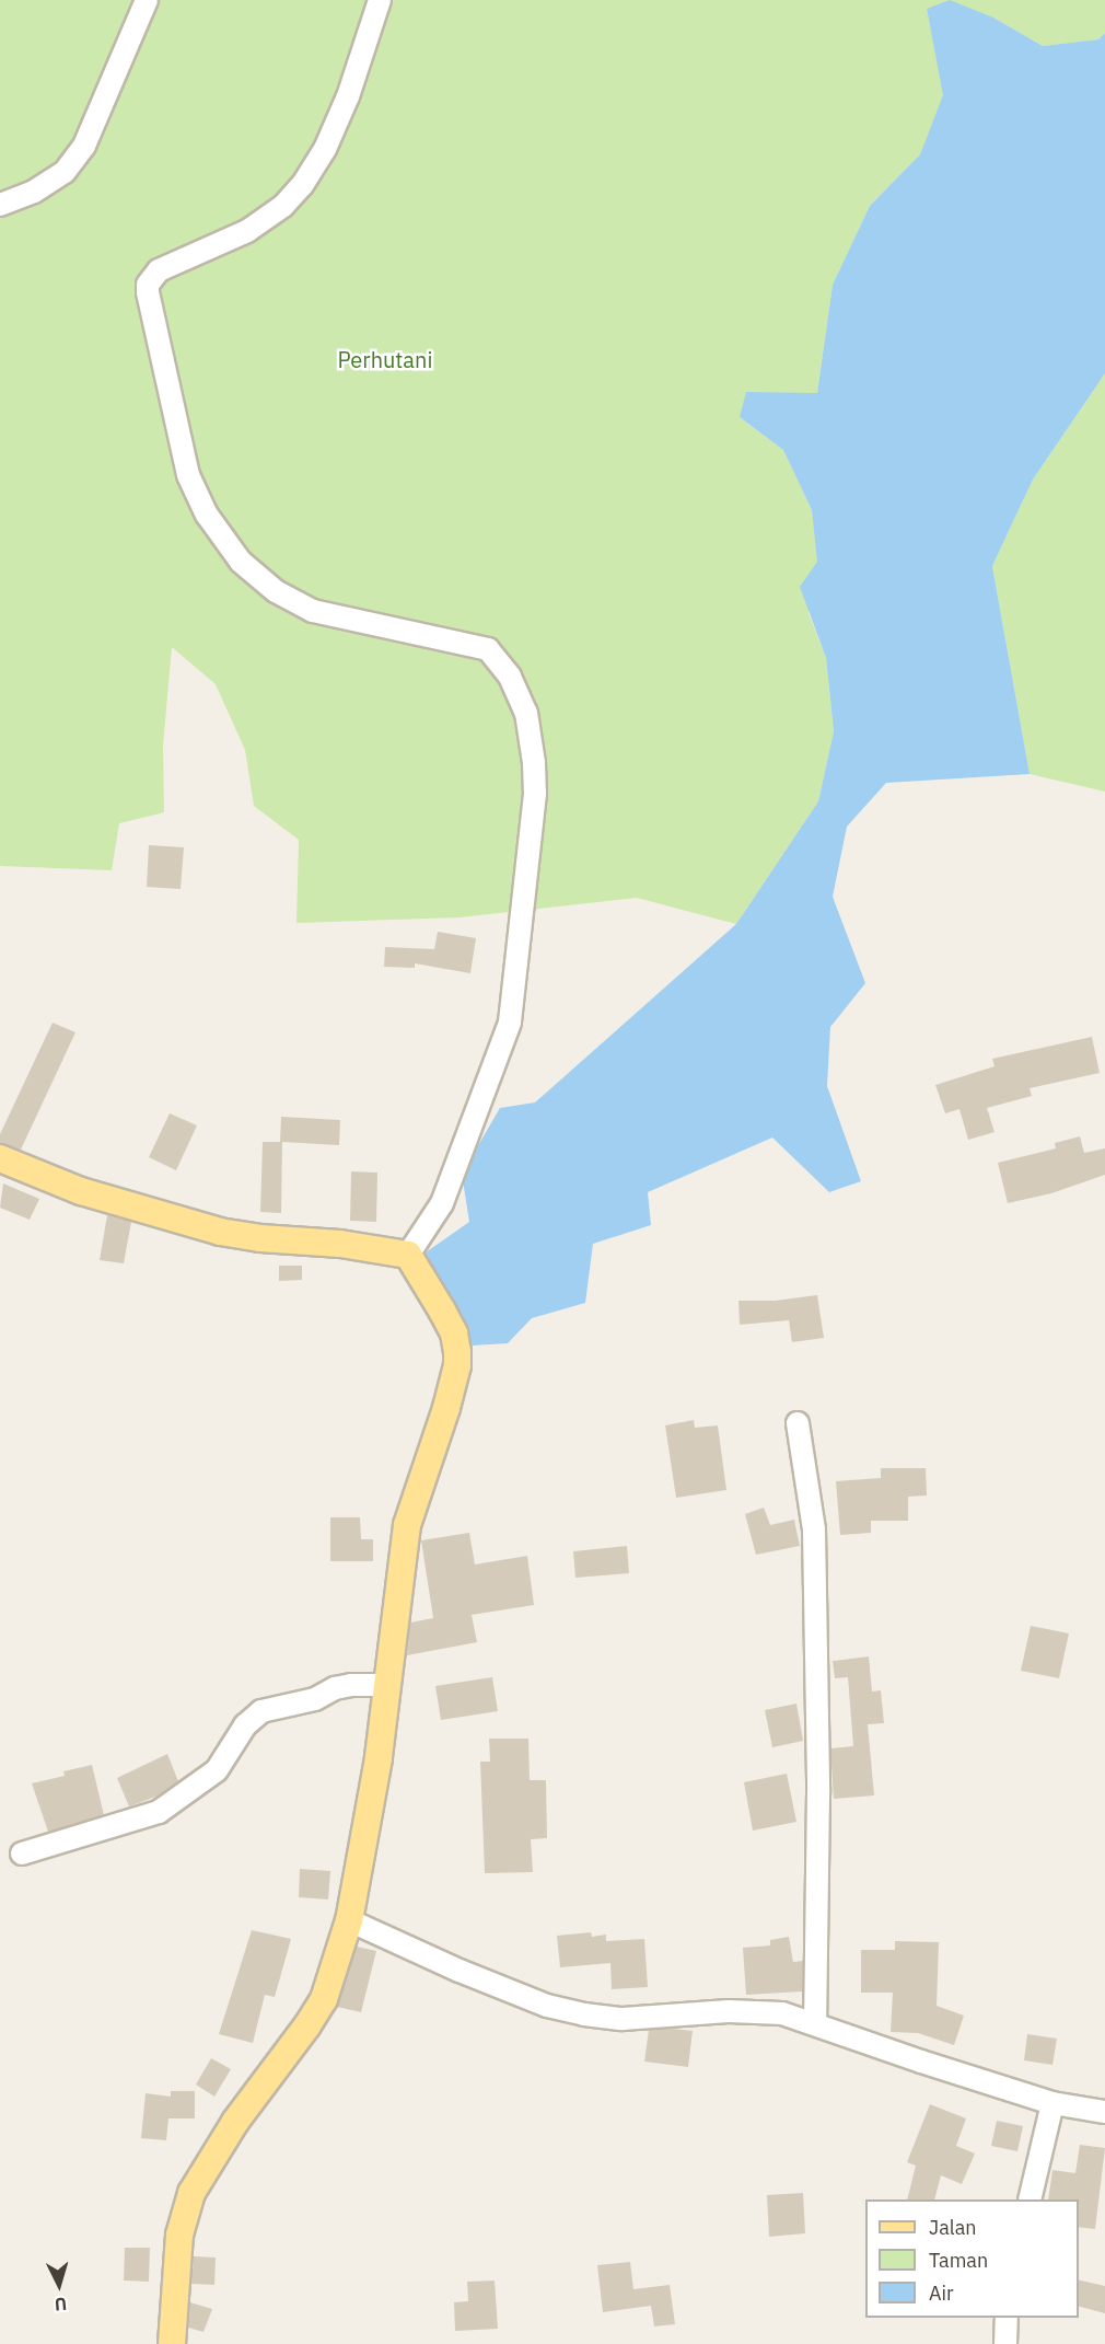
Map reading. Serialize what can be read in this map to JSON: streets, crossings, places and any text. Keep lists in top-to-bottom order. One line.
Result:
{"parks":["Perhutani"],"legend":["Jalan","Taman","Air"],"north":"bottom"}
